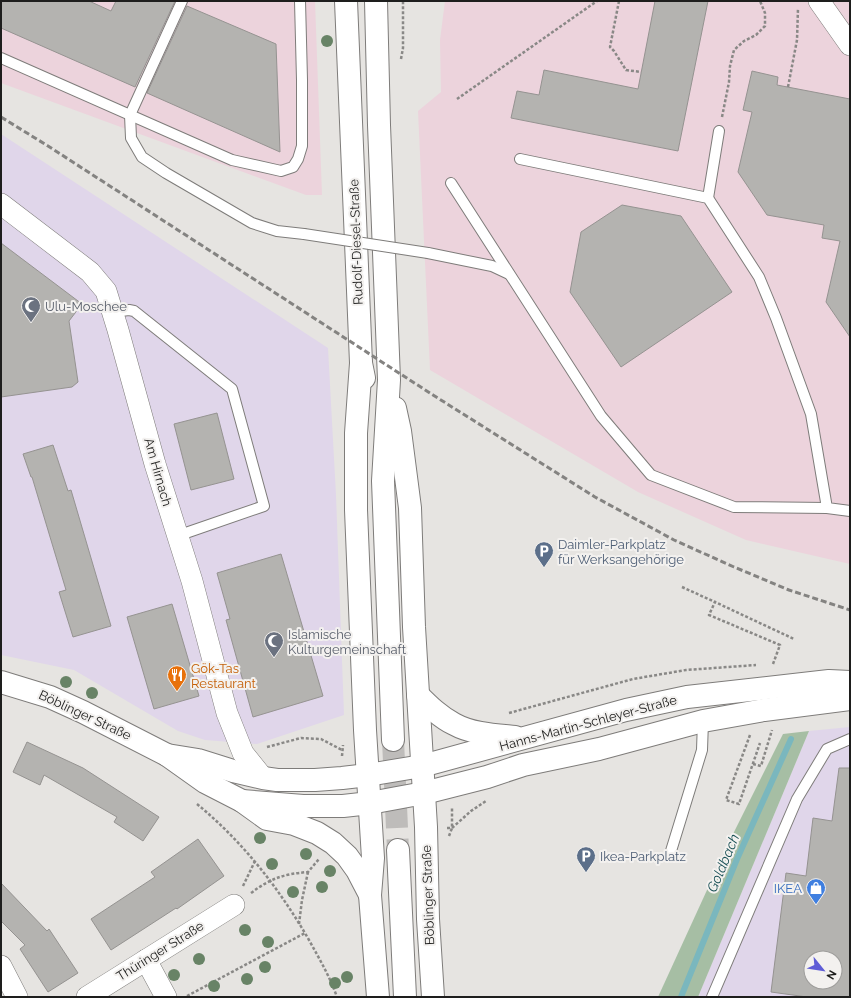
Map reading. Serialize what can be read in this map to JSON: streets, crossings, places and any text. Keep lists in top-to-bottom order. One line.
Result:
{"streets":{"main road":["Rudolf-Diesel-Straße","Böblinger Straße","Hanns-Martin-Schleyer-Straße"],"street":["Am Hirnach","Thüringer Straße"]},"crossings":[["Rudolf-Diesel-Straße","Böblinger Straße"],["Rudolf-Diesel-Straße","Hanns-Martin-Schleyer-Straße"],["Am Hirnach","Böblinger Straße"],["Böblinger Straße","Hanns-Martin-Schleyer-Straße"]],"water":["Goldbach"],"places":{"mosque":["Ulu-Moschee","Islamische Kulturgemeinschaft"],"parking":["Daimler-Parkplatz für Werksangehörige","Ikea-Parkplatz"],"restaurant":["Gök-Tas Restaurant"],"shop":["IKEA"]},"north":"bottom right"}
